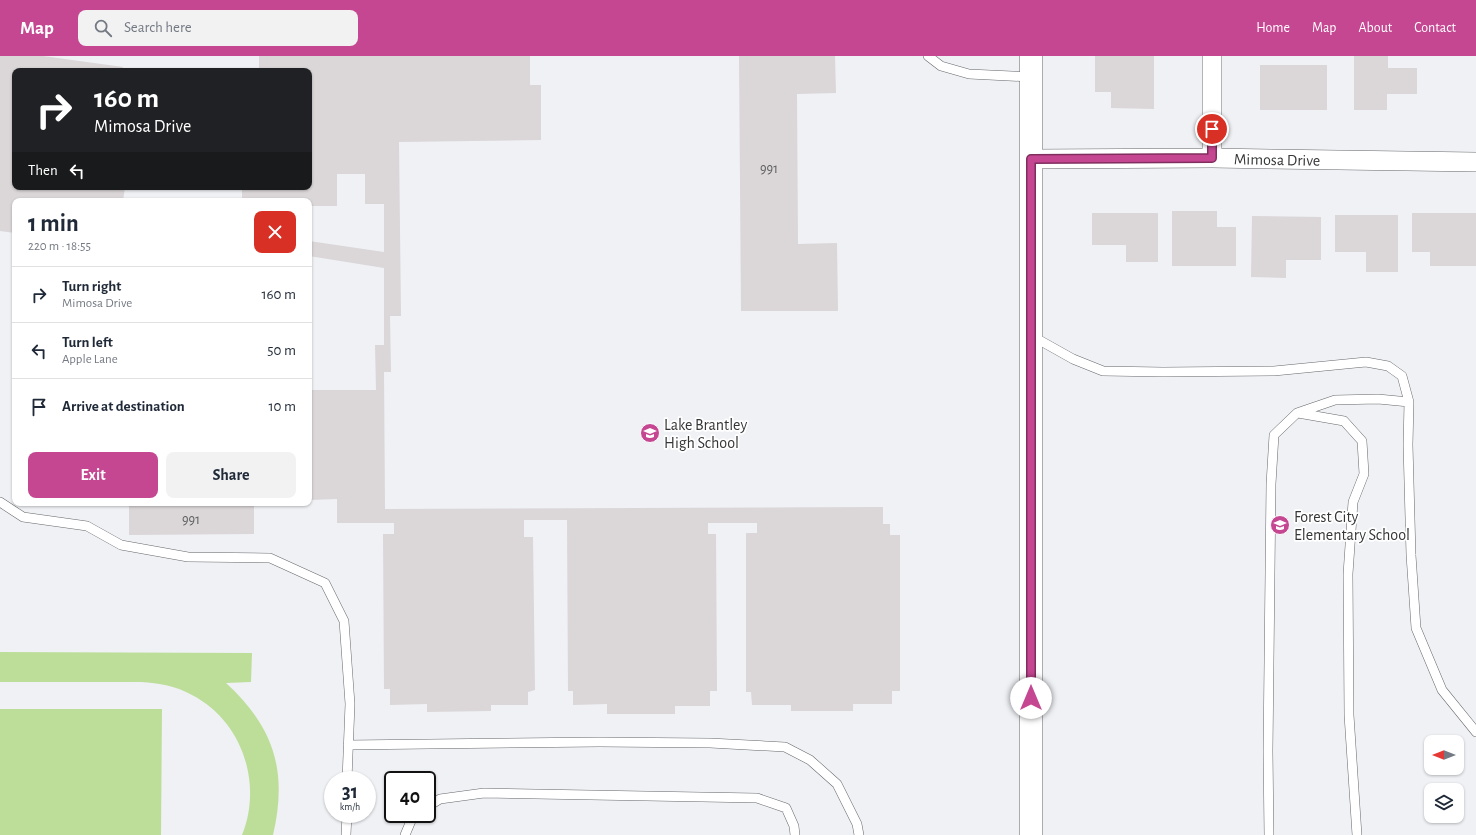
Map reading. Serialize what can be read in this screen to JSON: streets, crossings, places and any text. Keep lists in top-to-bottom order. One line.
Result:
{"streets":{"street":["Mimosa Drive"]},"places":{"school or university":["Lake Brantley High School","Forest City Elementary School"]},"house_numbers":["991","991"],"north":"left","page":{"header":"Map","search":"Search here","nav":["Home","Map","About","Contact"],"turn":["160 m","Mimosa Drive"],"then":"Then","heading":["1 min","220 m · 18:55"],"list":[{"name":"Turn right","note":"Mimosa Drive","value":"160 m"},{"name":"Turn left","note":"Apple Lane","value":"50 m"},{"name":"Arrive at destination","value":"10 m"}],"buttons":["Exit","Share"],"speed":"31 km/h","limit":"40"}}
